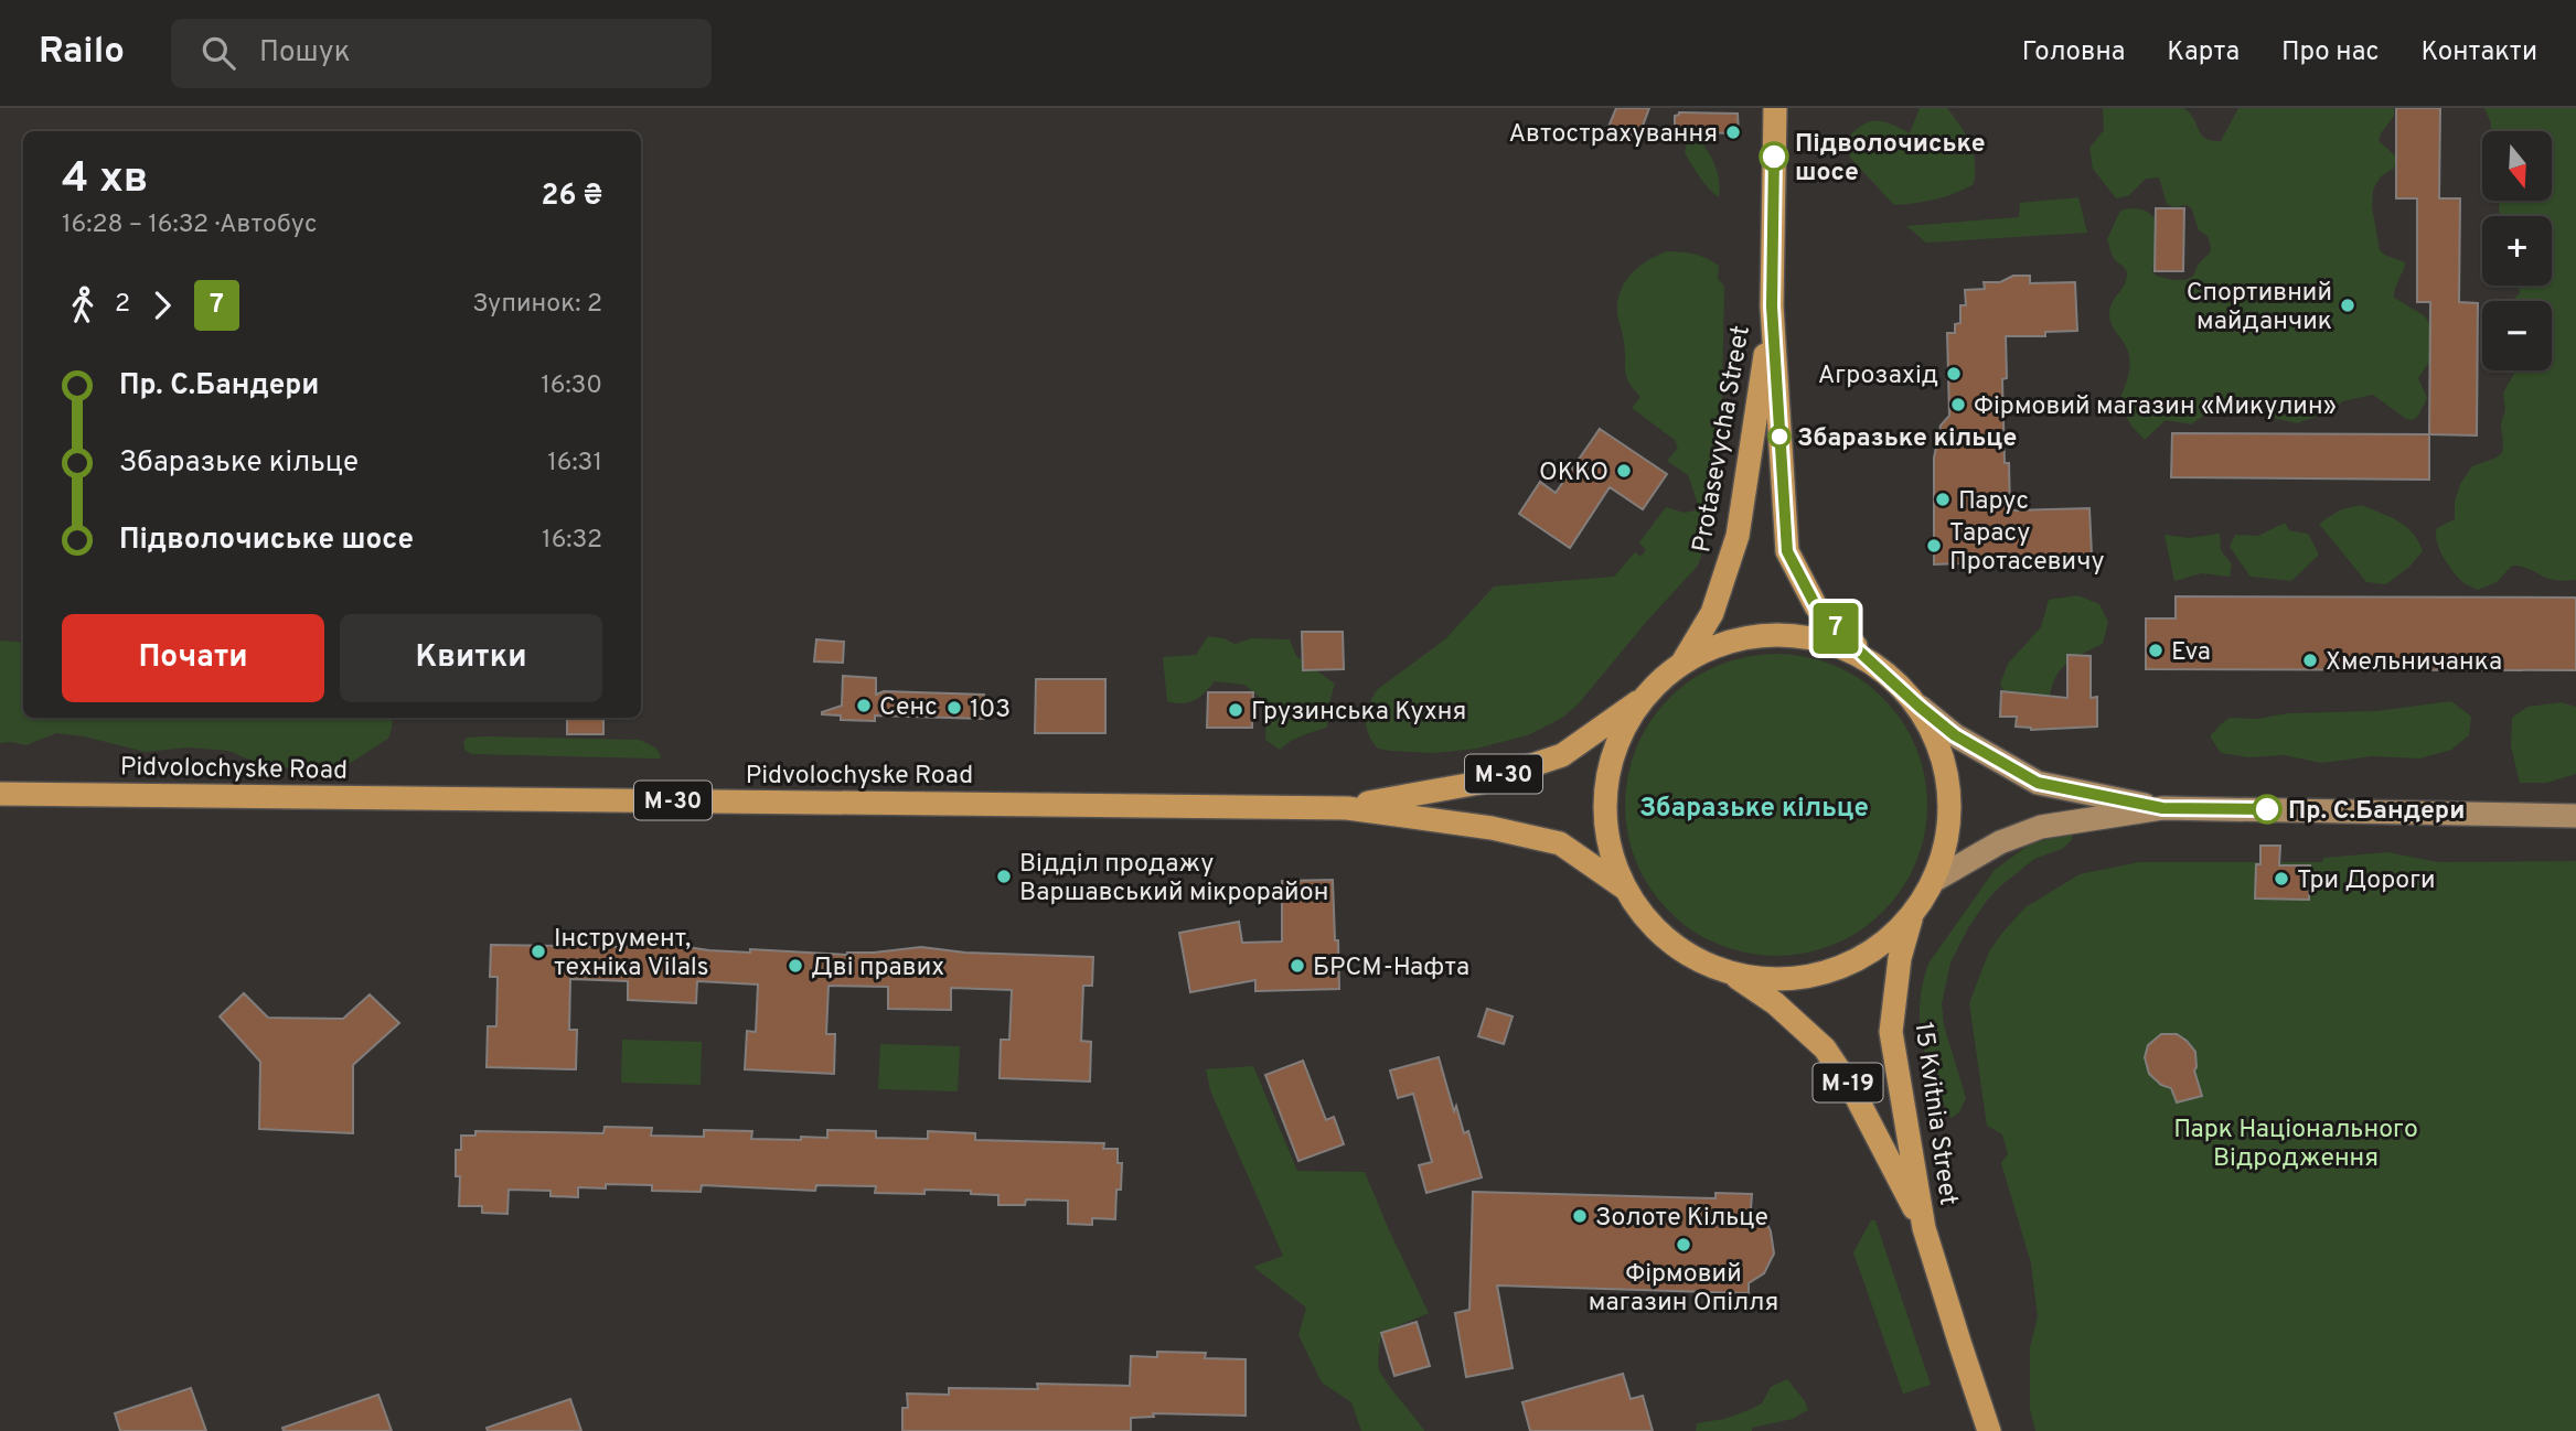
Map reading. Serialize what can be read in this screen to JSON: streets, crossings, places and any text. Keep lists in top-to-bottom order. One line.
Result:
{"streets":{"highway":["Protasevycha Street","Pidvolochyske Road","М-30","М-19","15 Kvitnia Street"]},"crossings":[["Protasevycha Street","М-19"],["Pidvolochyske Road","М-19"],["М-19","15 Kvitnia Street"]],"districts":["Збаразьке кільце"],"parks":["Парк Національного Відродження"],"places":["Автострахування","Підволочиське шосе","Спортивний майданчик","Агрозахід","Фірмовий магазин «Микулин»","Збаразьке кільце","OKKO","Парус","Тарасу Протасевичу","Eva","Хмельничанка","Сенс","103","Грузинська Кухня","Пр. С.Бандери","Відділ продажу Варшавський мікрорайон","Три Дороги","Інструмент, техніка Vilals","Дві правих","БРСМ-Нафта","Золоте Кільце","Фірмовий магазин Опілля"],"lines":["bus line 7"],"north":"bottom","page":{"header":"Railo","search":"Пошук","nav":["Головна","Карта","Про нас","Контакти"],"on_map":"7","map_buttons":["+","−"],"heading":["4 хв","16:28 – 16:32 · Автобус","26 ₴"],"legs":["2","7","Зупинок: 2"],"list":[{"name":"Пр. С.Бандери","value":"16:30"},{"name":"Збаразьке кільце","value":"16:31"},{"name":"Підволочиське шосе","value":"16:32"}],"buttons":["Почати","Квитки"]}}
